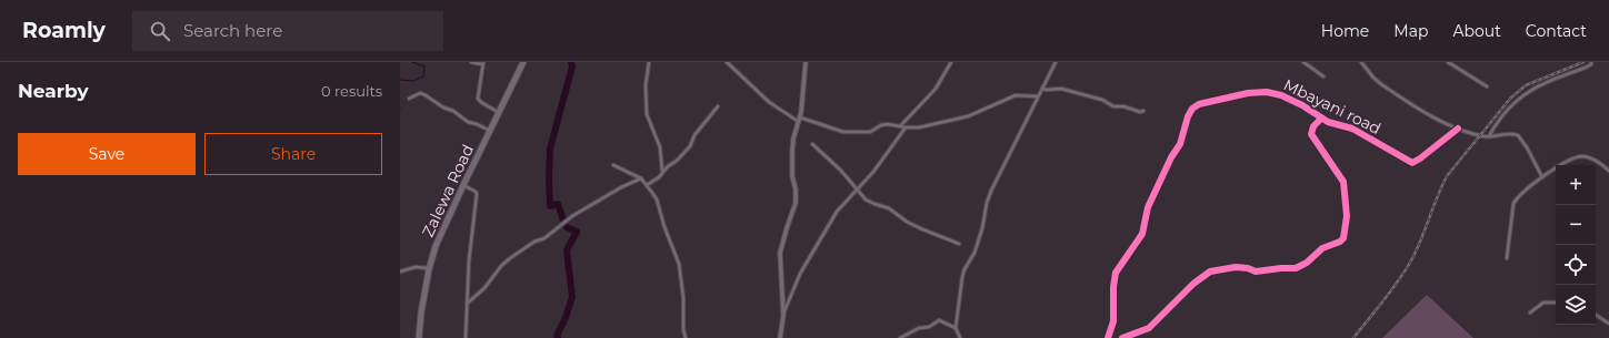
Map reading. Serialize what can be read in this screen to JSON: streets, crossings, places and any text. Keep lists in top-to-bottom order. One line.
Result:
{"streets":{"highway":["Zalewa Road"],"street":["Mbayani road"]},"page":{"header":"Roamly","search":"Search here","nav":["Home","Map","About","Contact"],"heading":["Nearby","0 results"],"buttons":["Save","Share"],"map_buttons":["+","−"]}}
